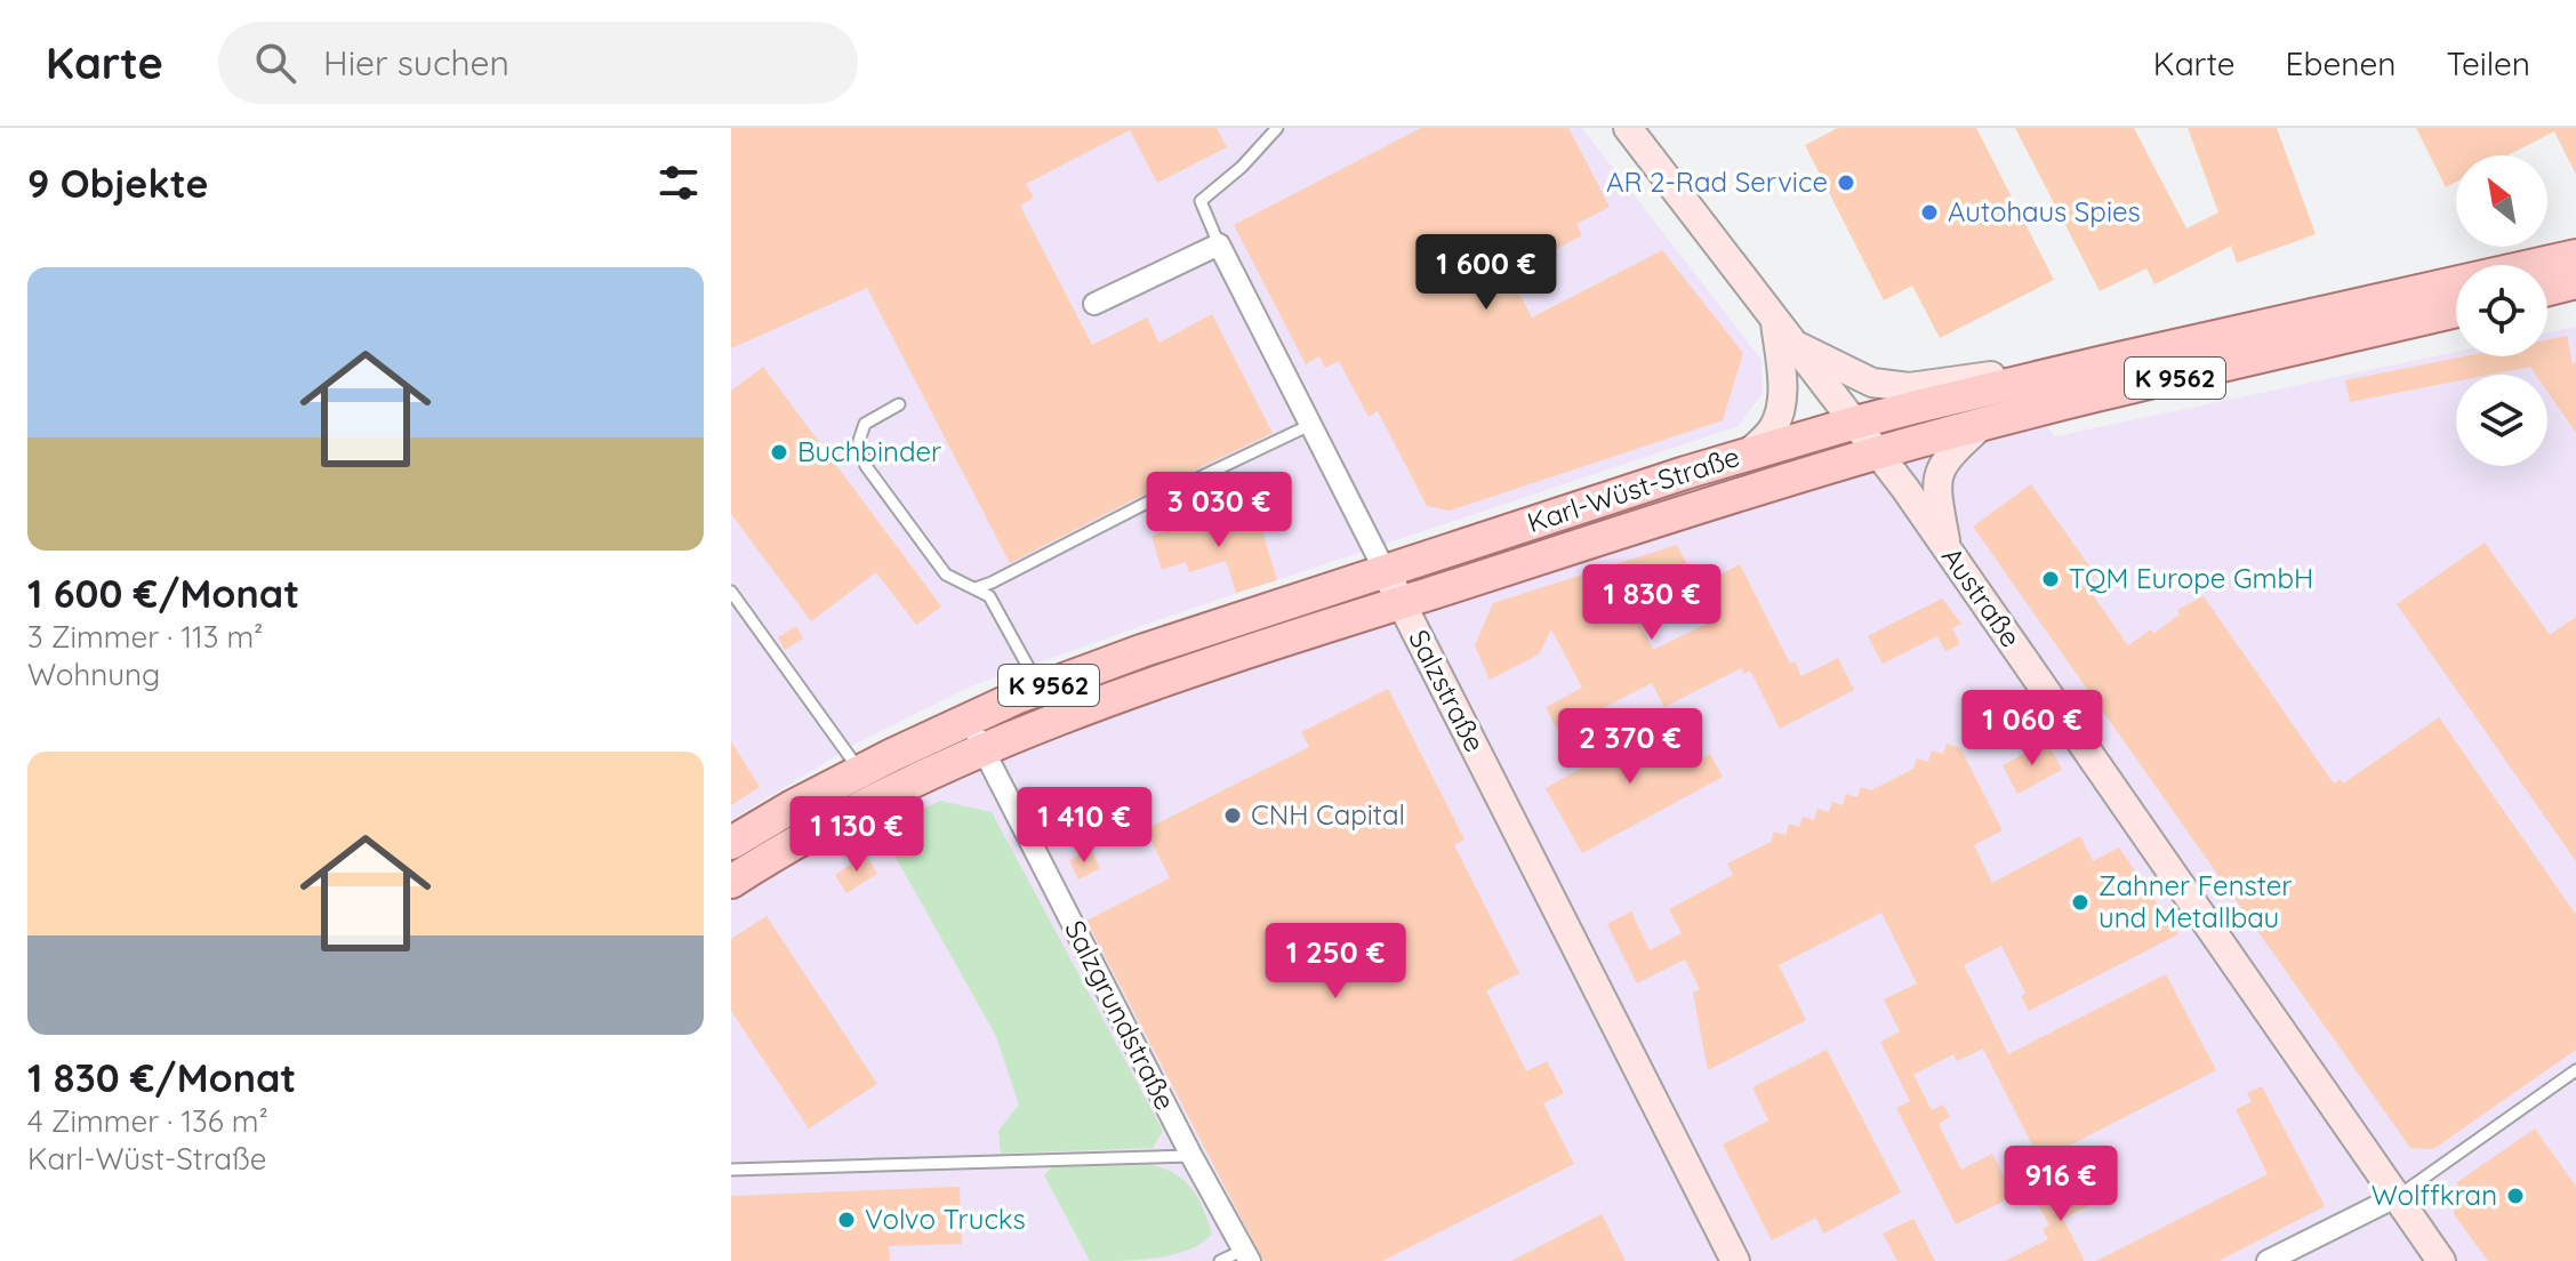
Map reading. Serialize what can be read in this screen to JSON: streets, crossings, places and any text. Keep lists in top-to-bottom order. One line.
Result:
{"streets":{"main road":["K 9562","Karl-Wüst-Straße","Austraße","Salzstraße"],"street":["Salzgrundstraße"]},"crossings":[["Karl-Wüst-Straße","Austraße"],["Karl-Wüst-Straße","Salzstraße"],["Karl-Wüst-Straße","Salzgrundstraße"]],"places":["AR 2-Rad Service","Autohaus Spies","Buchbinder","TQM Europe GmbH","CNH Capital","Zahner Fenster und Metallbau","Wolffkran","Volvo Trucks"],"north":"top left","page":{"header":"Karte","search":"Hier suchen","nav":["Karte","Ebenen","Teilen"],"heading":"9 Objekte","price":["1 600 €","3 030 €","1 830 €","1 060 €","2 370 €","1 410 €","1 130 €","1 250 €","916 €"],"list":[{"name":"1 600 €/Monat","note":"3 Zimmer · 113 m² · Wohnung"},{"name":"1 830 €/Monat","note":"4 Zimmer · 136 m² · Karl-Wüst-Straße"}]}}
